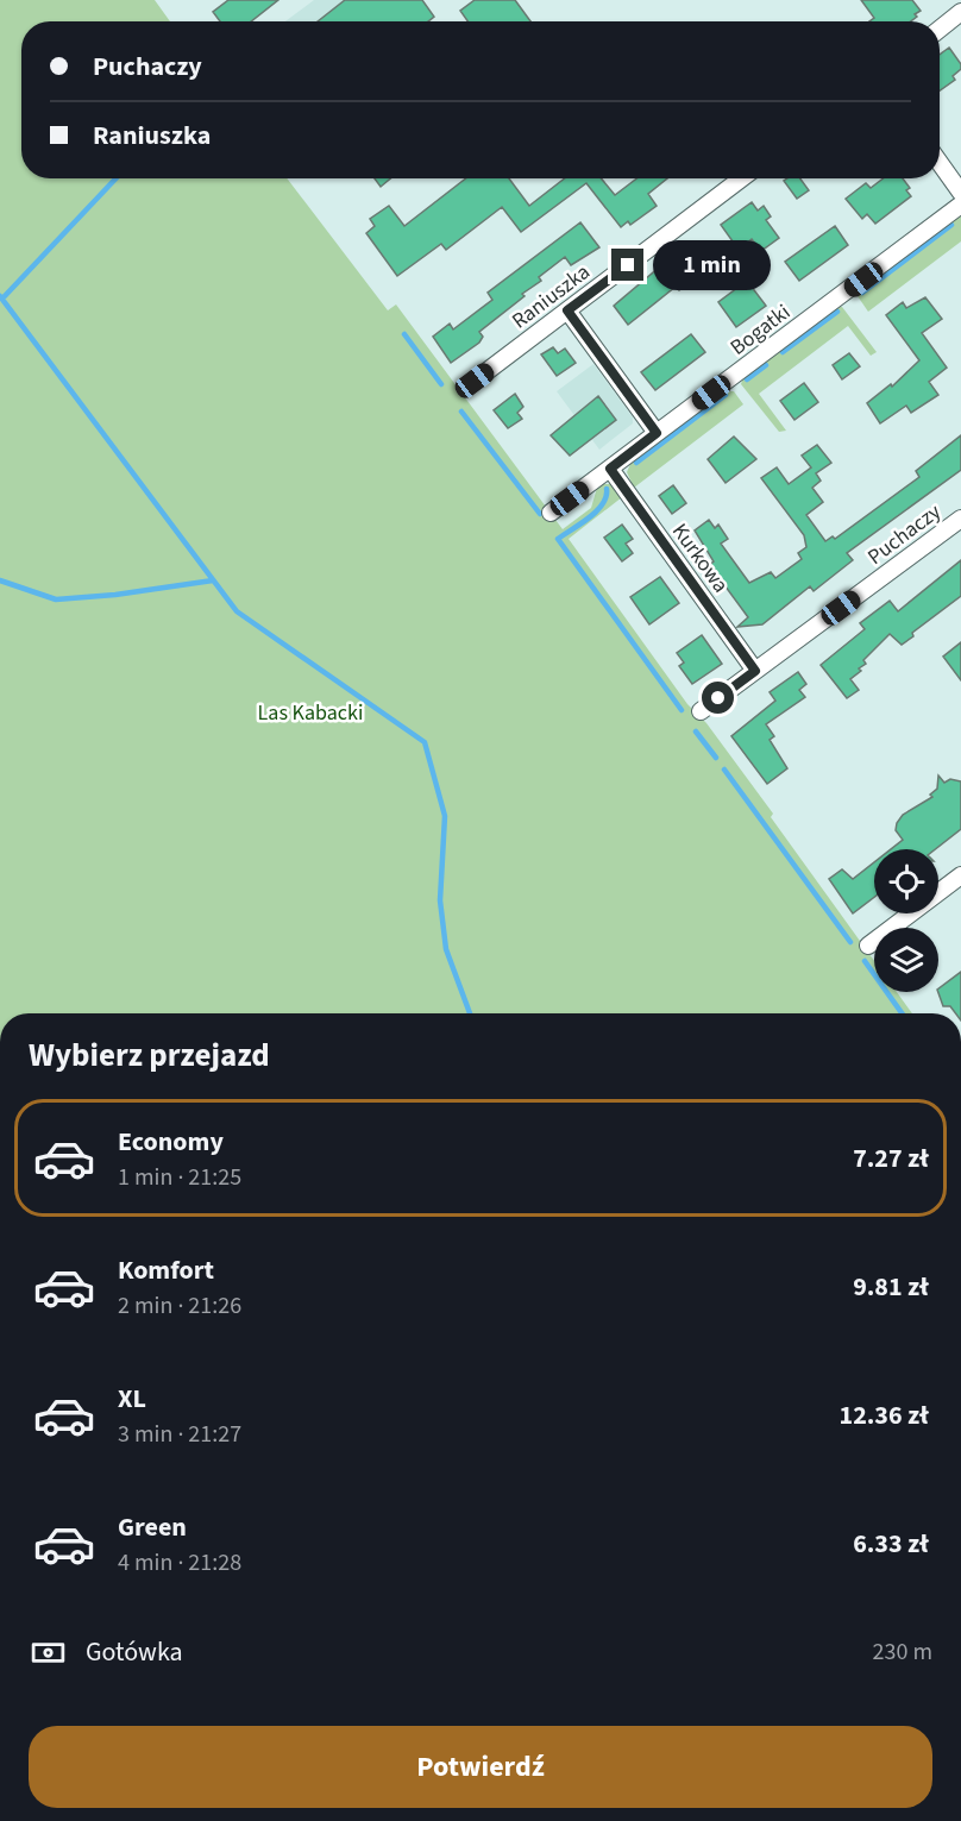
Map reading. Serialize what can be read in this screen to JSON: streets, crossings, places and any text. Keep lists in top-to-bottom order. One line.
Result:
{"streets":{"street":["Raniuszka","Bogatki","Puchaczy","Kurkowa"]},"crossings":[["Bogatki","Kurkowa"],["Puchaczy","Kurkowa"]],"parks":["Las Kabacki"],"page":{"banner":["Puchaczy","Raniuszka"],"bubble":"1 min","heading":"Wybierz przejazd","list":[{"name":"Economy","note":"1 min · 21:25","value":"7.27 zł"},{"name":"Komfort","note":"2 min · 21:26","value":"9.81 zł"},{"name":"XL","note":"3 min · 21:27","value":"12.36 zł"},{"name":"Green","note":"4 min · 21:28","value":"6.33 zł"}],"pay":["Gotówka","230 m"],"buttons":"Potwierdź"}}
